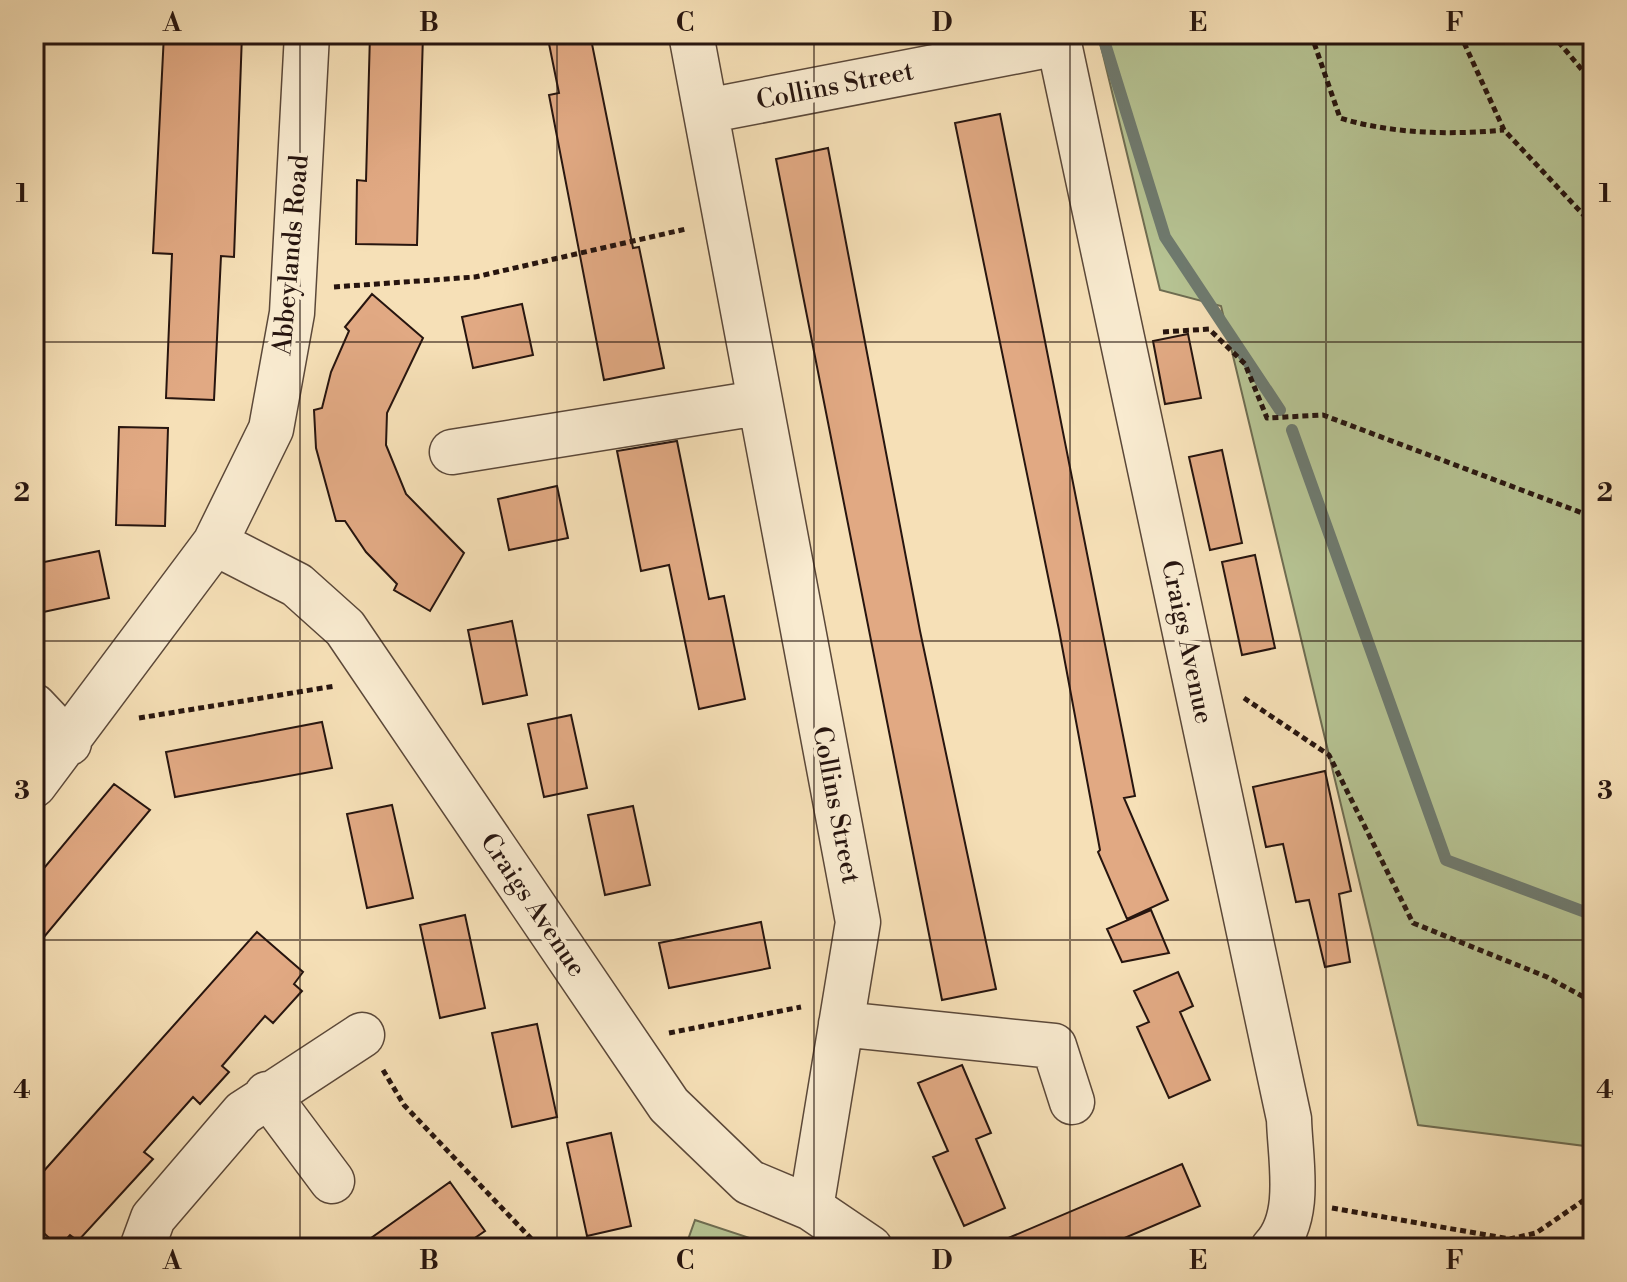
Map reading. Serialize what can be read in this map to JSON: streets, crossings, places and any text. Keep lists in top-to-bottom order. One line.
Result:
{"streets":{"street":["Collins Street","Abbeylands Road","Craigs Avenue"]},"crossings":[["Collins Street","Craigs Avenue"],["Abbeylands Road","Craigs Avenue"]],"grid":{"columns":["A","B","C","D","E","F"],"rows":["1","2","3","4"]}}
